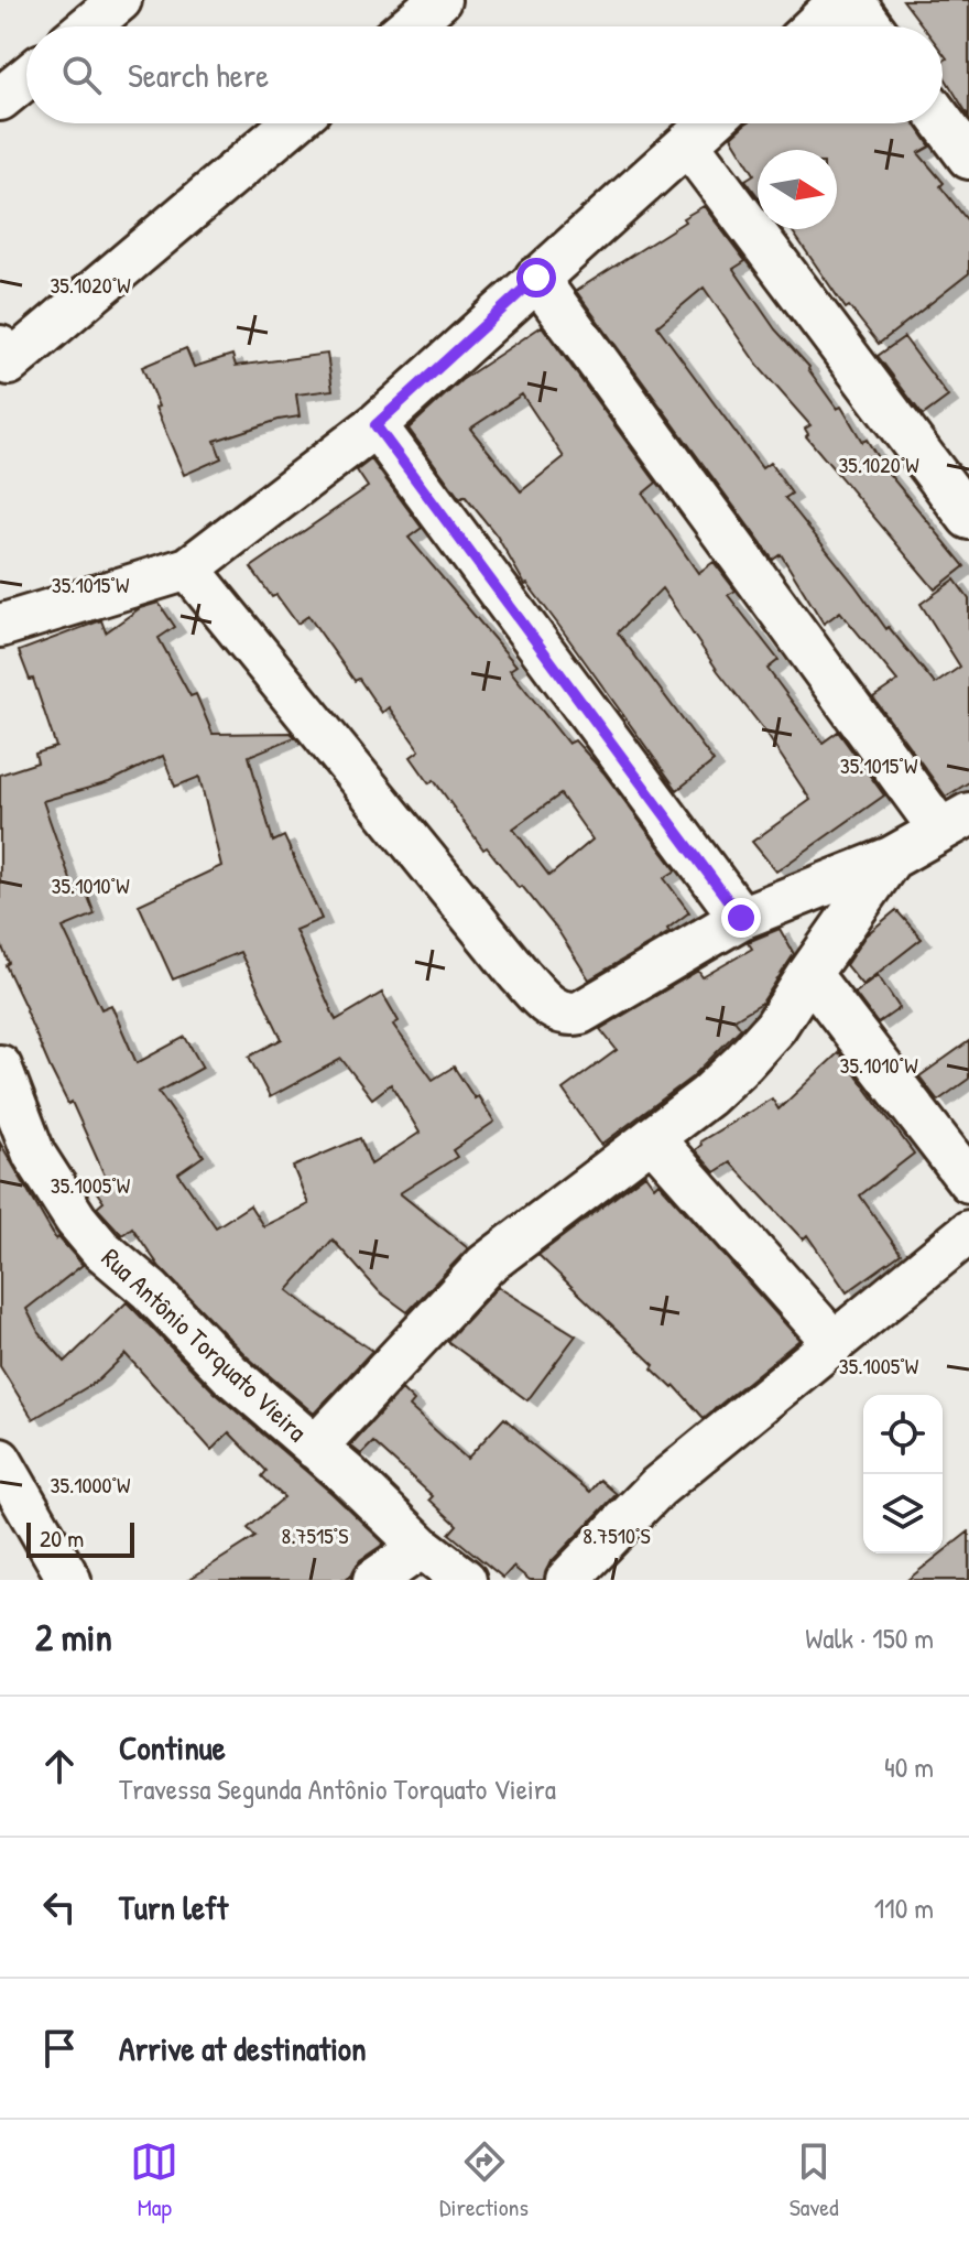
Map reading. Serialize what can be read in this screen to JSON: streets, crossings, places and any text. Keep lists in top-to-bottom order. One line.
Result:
{"streets":{"street":["Rua Antônio Torquato Vieira"]},"scale_bar":"20 m","north":"right","page":{"search":"Search here","scale":"20 m","heading":["2 min","Walk · 150 m"],"list":[["Continue","Travessa Segunda Antônio Torquato Vieira","40 m"],["Turn left","110 m"],"Arrive at destination"],"nav":["Map","Directions","Saved"]},"coordinates":["35.1020°W","35.1015°W","35.1010°W","35.1005°W","35.1000°W","8.7515°S","8.7510°S"]}
